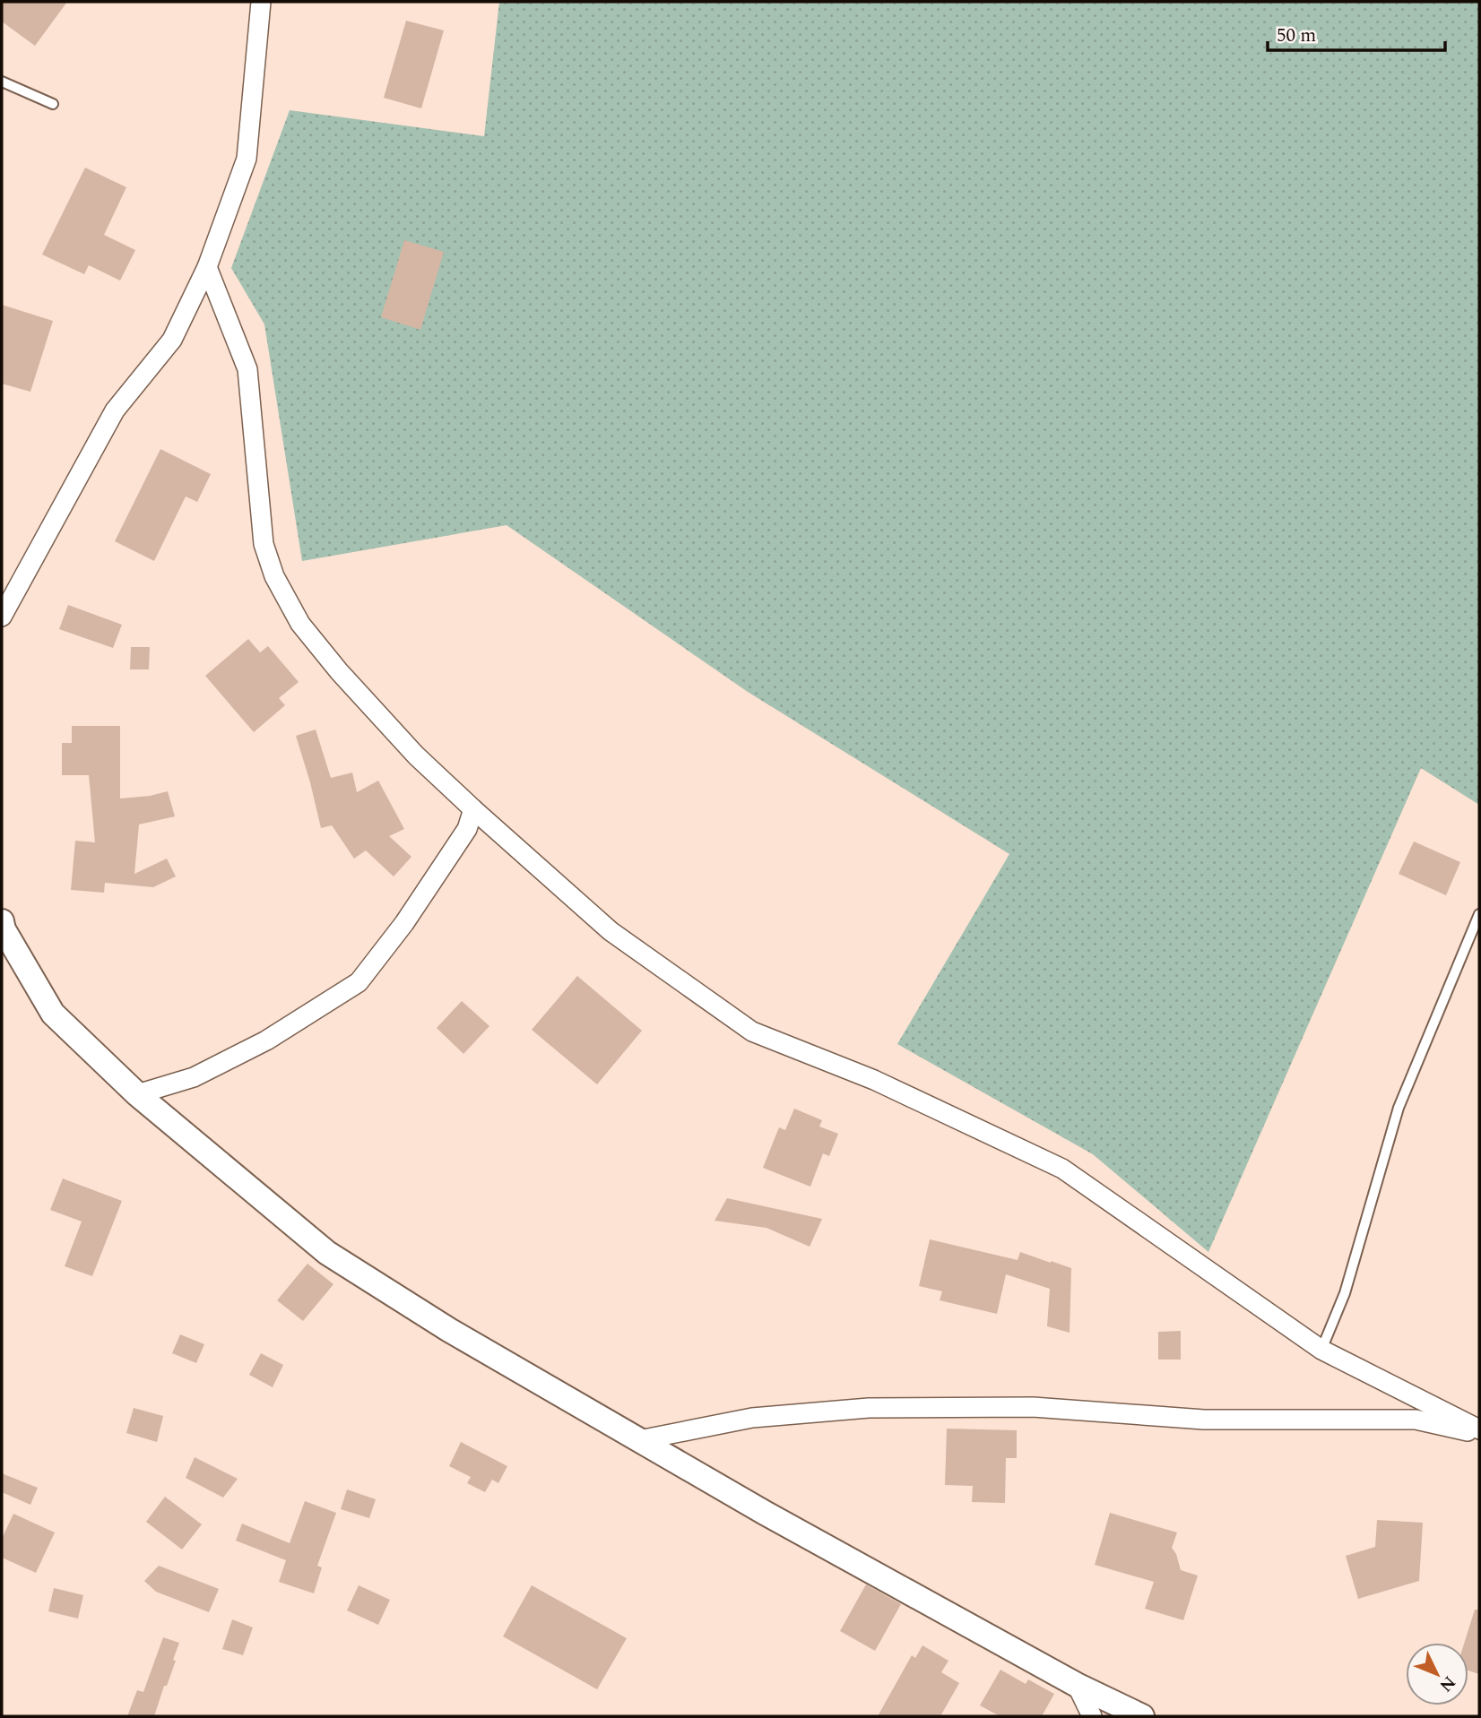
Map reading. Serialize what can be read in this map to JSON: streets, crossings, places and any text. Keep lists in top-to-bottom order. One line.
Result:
{"scale_bar":"50 m","north":"bottom right"}
